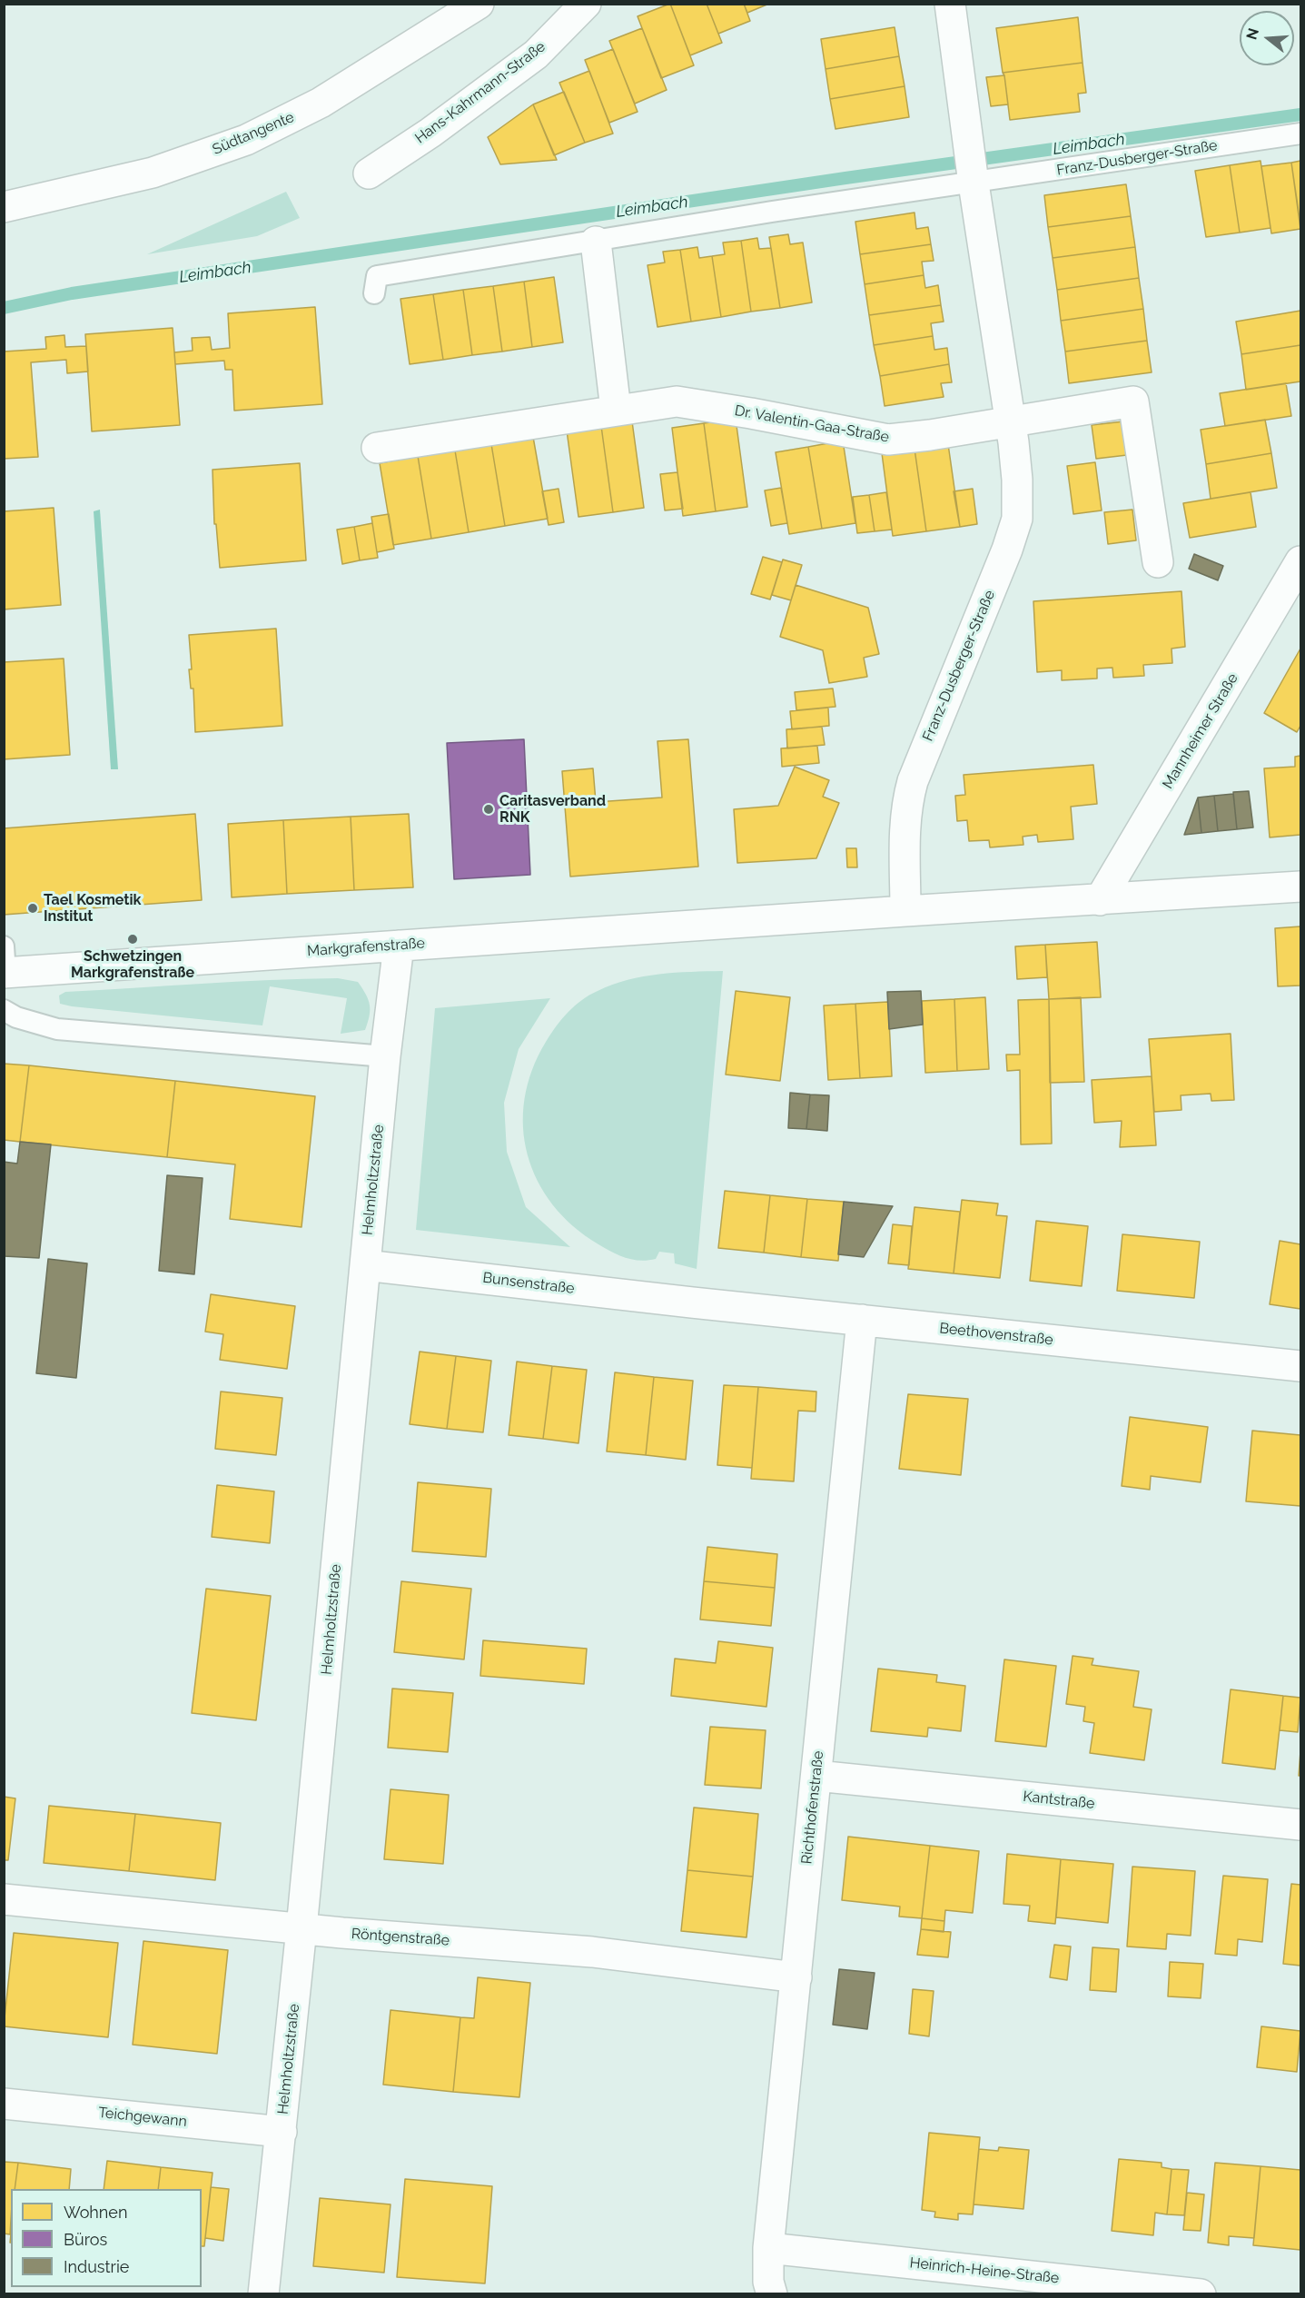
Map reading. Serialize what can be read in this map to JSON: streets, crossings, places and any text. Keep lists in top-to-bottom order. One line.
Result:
{"streets":{"street":["Hans-Kahrmann-Straße","Südtangente","Franz-Dusberger-Straße","Dr. Valentin-Gaa-Straße","Mannheimer Straße","Markgrafenstraße","Helmholtzstraße","Bunsenstraße","Beethovenstraße","Kantstraße","Richthofenstraße","Röntgenstraße","Teichgewann","Heinrich-Heine-Straße"]},"crossings":[["Franz-Dusberger-Straße","Dr. Valentin-Gaa-Straße"],["Franz-Dusberger-Straße","Markgrafenstraße"],["Markgrafenstraße","Helmholtzstraße"],["Helmholtzstraße","Bunsenstraße"],["Helmholtzstraße","Röntgenstraße"],["Helmholtzstraße","Teichgewann"],["Bunsenstraße","Beethovenstraße"],["Beethovenstraße","Richthofenstraße"],["Kantstraße","Richthofenstraße"],["Richthofenstraße","Röntgenstraße"],["Richthofenstraße","Heinrich-Heine-Straße"]],"water":["Leimbach"],"places":["Caritasverband RNK","Tael Kosmetik Institut","Schwetzingen Markgrafenstraße"],"legend":["Wohnen","Büros","Industrie"],"north":"left"}
